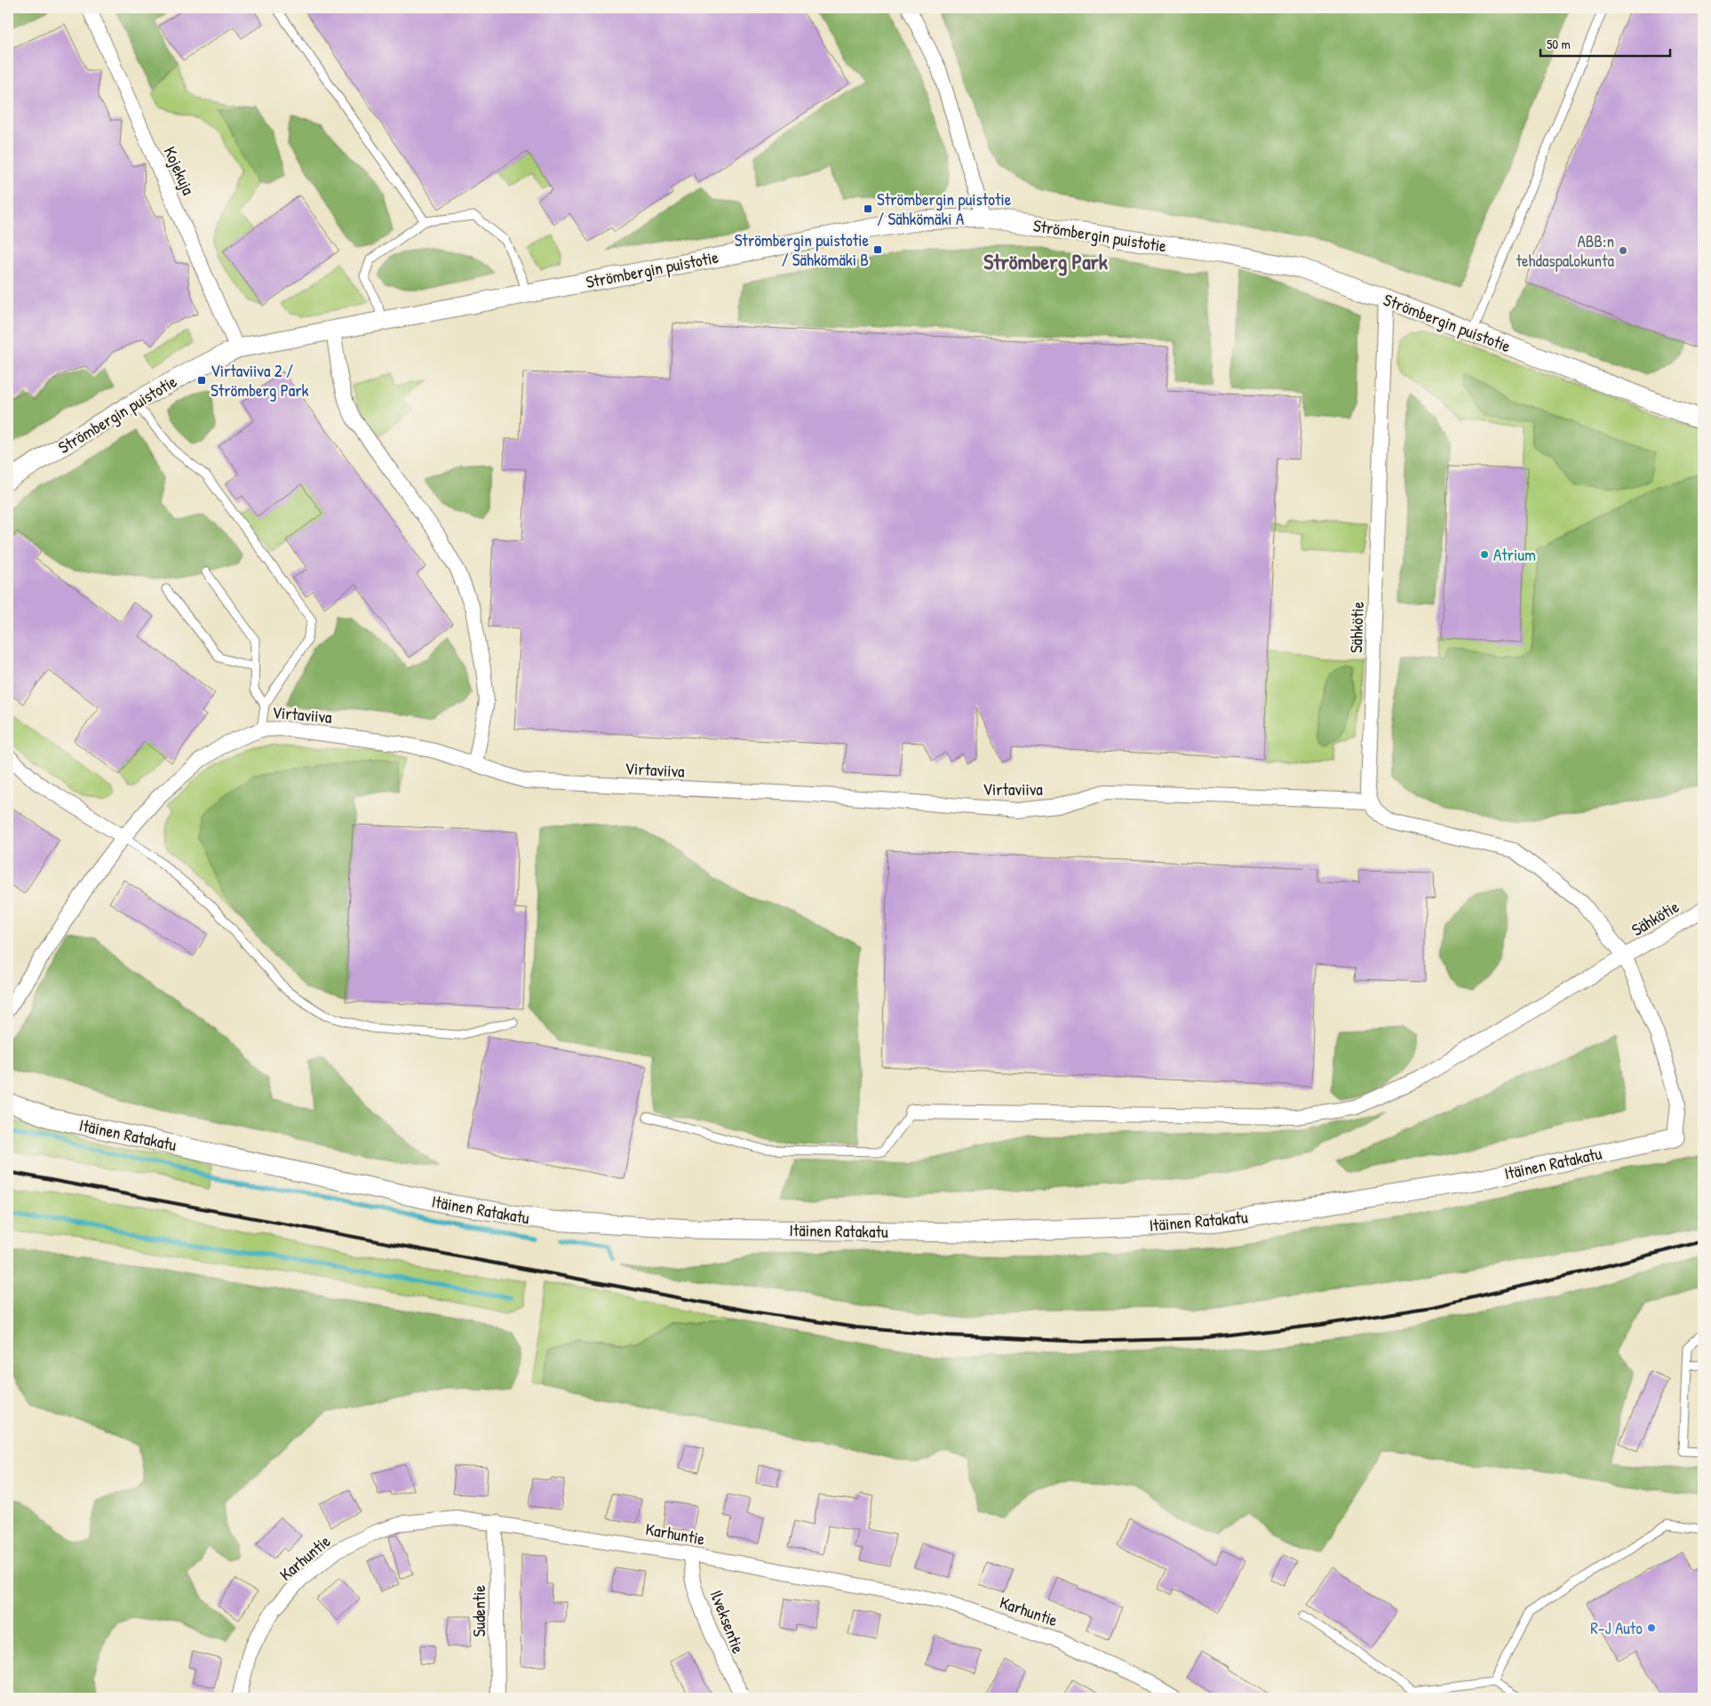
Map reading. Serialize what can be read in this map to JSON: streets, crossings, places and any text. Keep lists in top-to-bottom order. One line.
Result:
{"streets":{"street":["Kojekuja","Strömbergin puistotie","Sähkötie","Virtaviiva","Itäinen Ratakatu","Karhuntie","Sudentie","Ilveksentie"]},"crossings":[["Kojekuja","Strömbergin puistotie"],["Strömbergin puistotie","Sähkötie"],["Sähkötie","Virtaviiva"],["Karhuntie","Sudentie"],["Karhuntie","Ilveksentie"]],"districts":["Strömberg Park"],"places":{"transit":["Strömbergin puistotie / Sähkömäki A","Strömbergin puistotie / Sähkömäki B","Virtaviiva 2 / Strömberg Park"],"other":["ABB:n tehdaspalokunta","Atrium","R-J Auto"]},"scale_bar":"50 m"}
